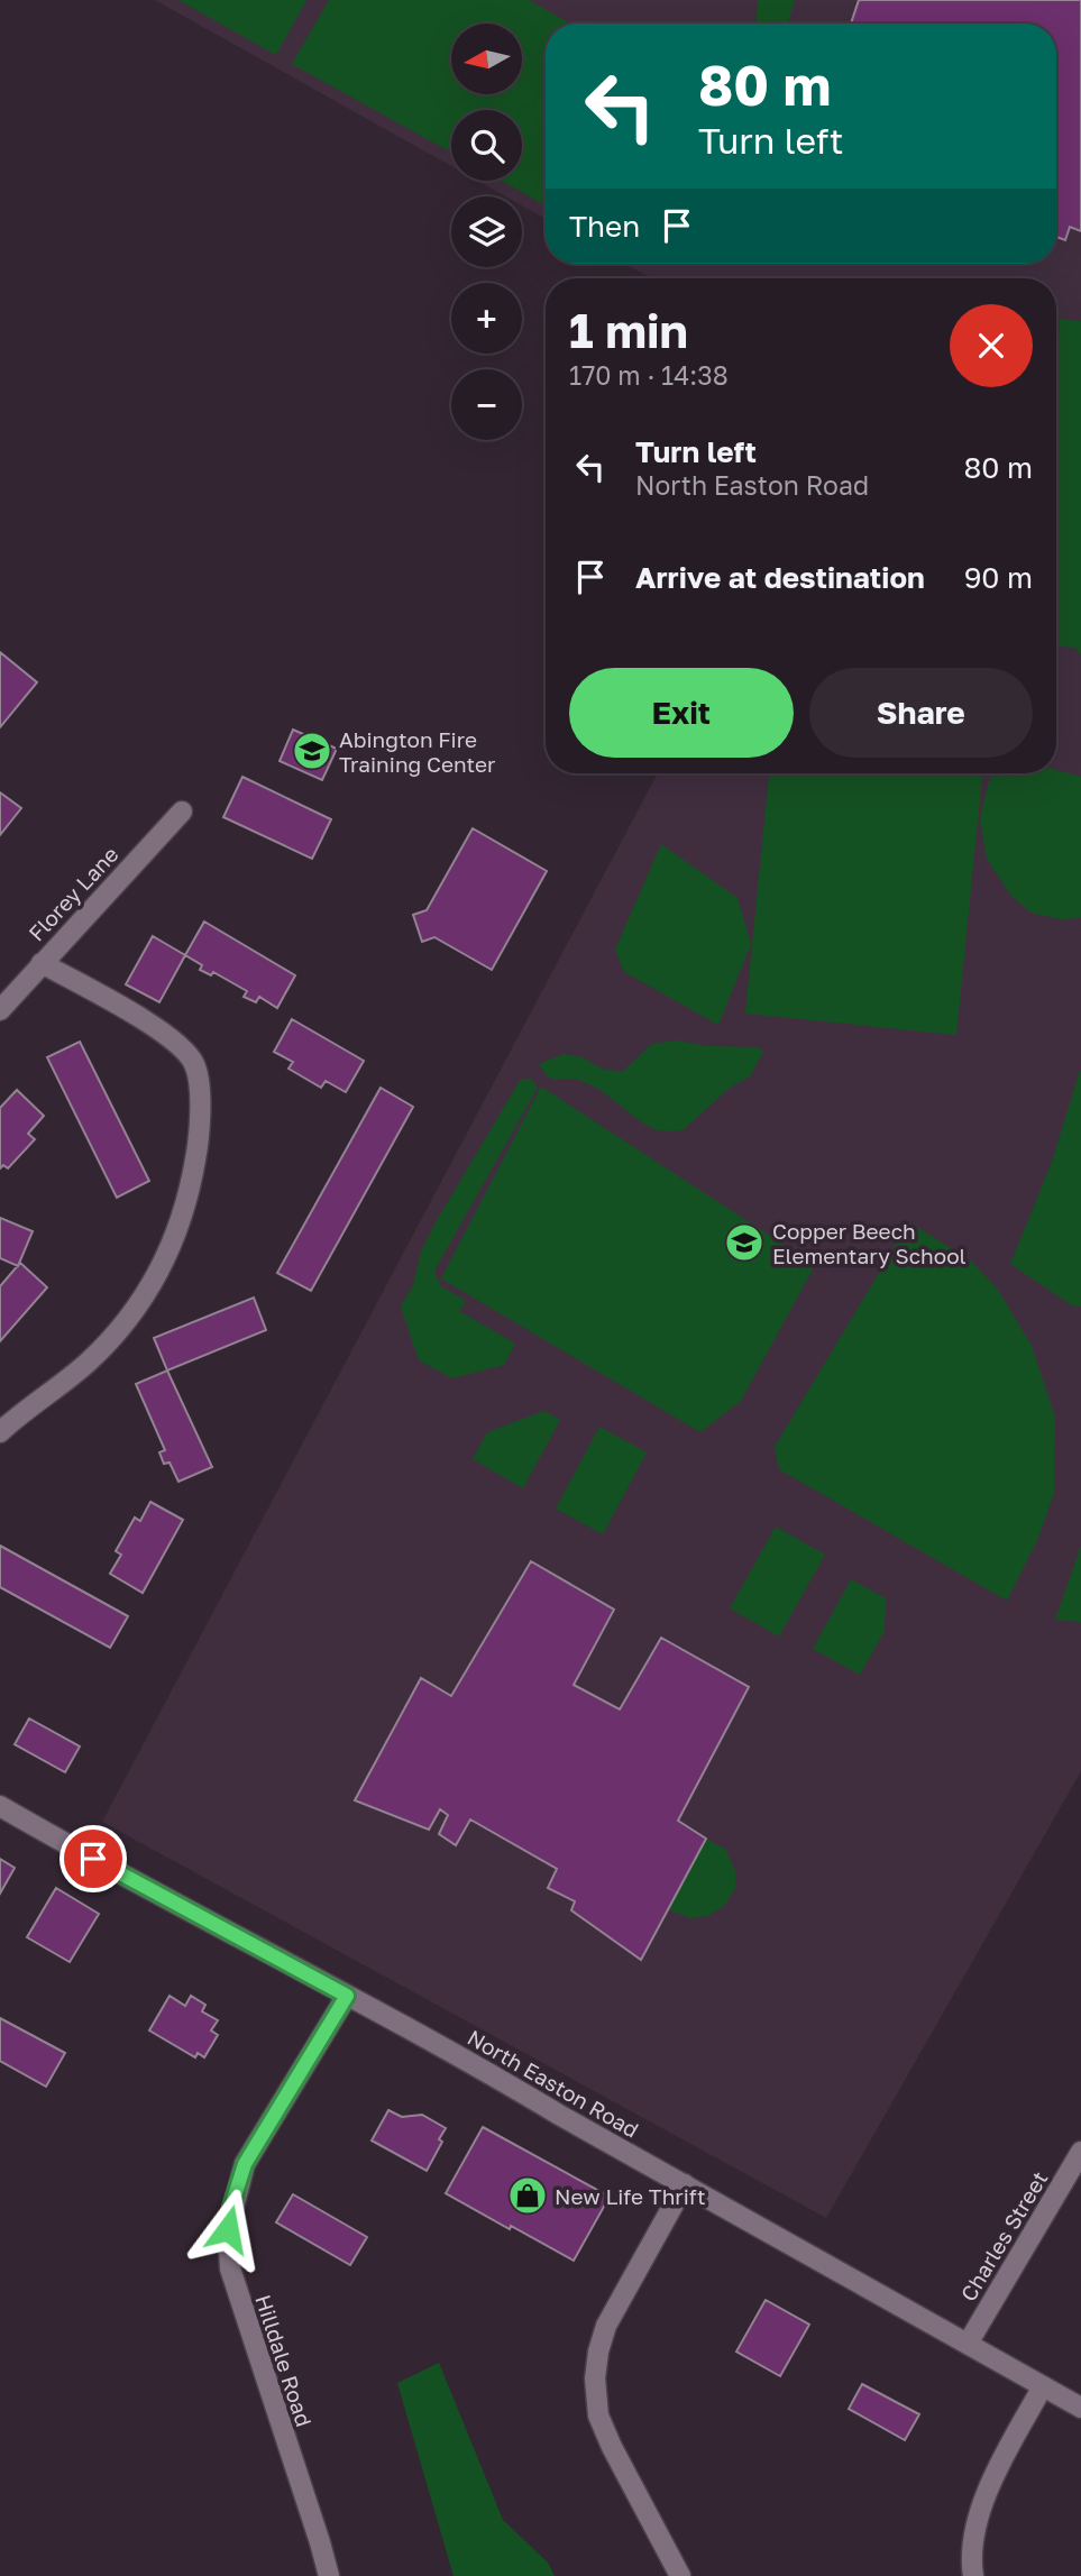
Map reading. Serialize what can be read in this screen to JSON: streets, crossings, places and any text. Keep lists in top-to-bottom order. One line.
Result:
{"streets":{"street":["Florey Lane","North Easton Road","Charles Street","Hilldale Road"]},"crossings":[["North Easton Road","Charles Street"],["North Easton Road","Hilldale Road"]],"places":{"school or university":["Abington Fire Training Center","Copper Beech Elementary School"],"shop":["New Life Thrift"]},"north":"left","page":{"map_buttons":["+","−"],"turn":["80 m","Turn left"],"then":"Then","heading":["1 min","170 m · 14:38"],"list":[{"name":"Turn left","note":"North Easton Road","value":"80 m"},{"name":"Arrive at destination","value":"90 m"}],"buttons":["Exit","Share"]}}
